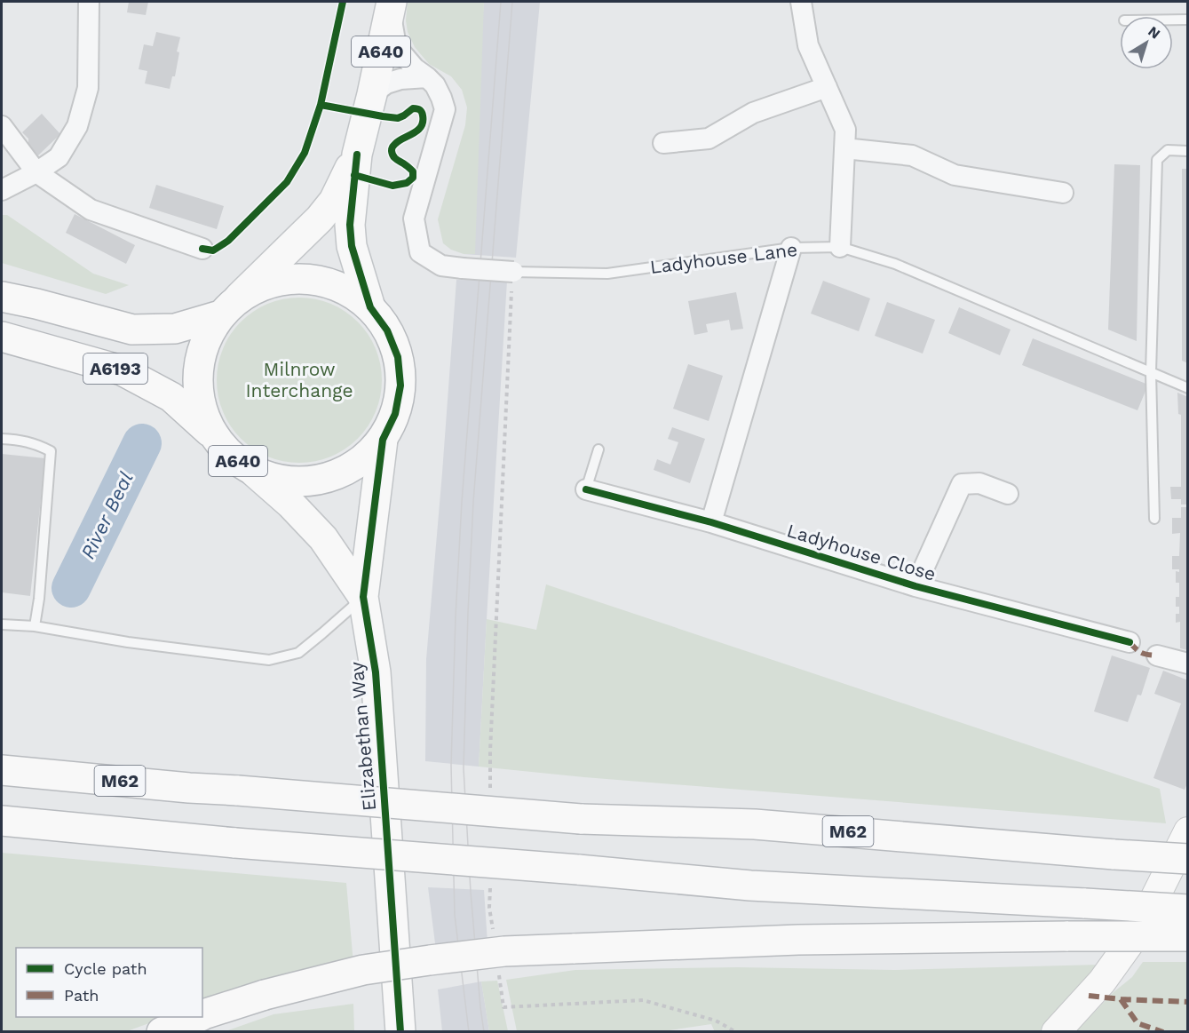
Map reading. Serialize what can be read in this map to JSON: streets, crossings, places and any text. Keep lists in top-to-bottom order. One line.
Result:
{"streets":{"main road":["A640","A6193","Elizabethan Way","M62"],"street":["Ladyhouse Lane","Ladyhouse Close"]},"crossings":[["A640","Ladyhouse Lane"],["A640","A6193"],["A640","Elizabethan Way"]],"water":["River Beal"],"parks":["Milnrow Interchange"],"legend":["Cycle path","Path"],"north":"top right"}
